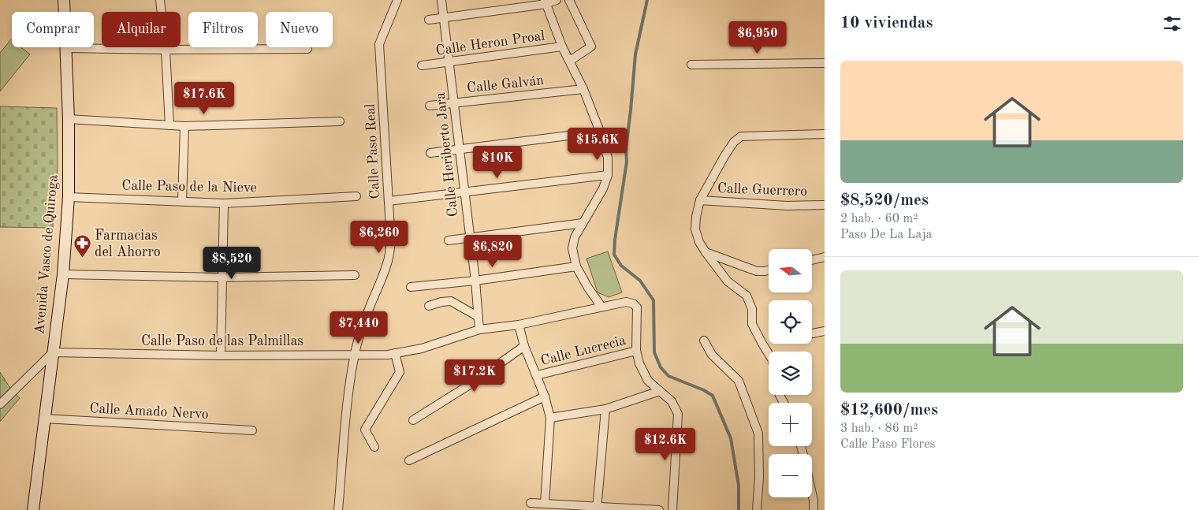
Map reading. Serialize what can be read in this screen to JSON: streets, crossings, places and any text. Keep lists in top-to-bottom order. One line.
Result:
{"streets":{"main road":["Avenida Vasco de Quiroga"],"street":["Calle Heron Proal","Calle Galván","Calle Paso Real","Calle Heriberto Jara","Calle Paso de la Nieve","Calle Guerrero","Calle Paso de las Palmillas","Calle Lucrecia","Calle Amado Nervo"]},"crossings":[["Calle Heron Proal","Calle Heriberto Jara"],["Calle Galván","Calle Heriberto Jara"],["Calle Paso Real","Calle Paso de las Palmillas"],["Calle Heriberto Jara","Calle Paso de las Palmillas"],["Calle Paso de la Nieve","Avenida Vasco de Quiroga"],["Avenida Vasco de Quiroga","Calle Paso de las Palmillas"],["Avenida Vasco de Quiroga","Calle Amado Nervo"],["Calle Paso de las Palmillas","Calle Lucrecia"]],"places":{"pharmacy":["Farmacias del Ahorro"]},"north":"left","page":{"heading":"10 viviendas","chip":["Comprar","Alquilar","Filtros","Nuevo"],"price":["$6,950","$17.6K","$15.6K","$10K","$6,260","$6,820","$8,520","$7,440","$17.2K","$12.6K"],"list":[{"name":"$8,520/mes","note":"2 hab. · 60 m² · Paso De La Laja"},{"name":"$12,600/mes","note":"3 hab. · 86 m² · Calle Paso Flores"}],"map_buttons":["+","−"]}}
